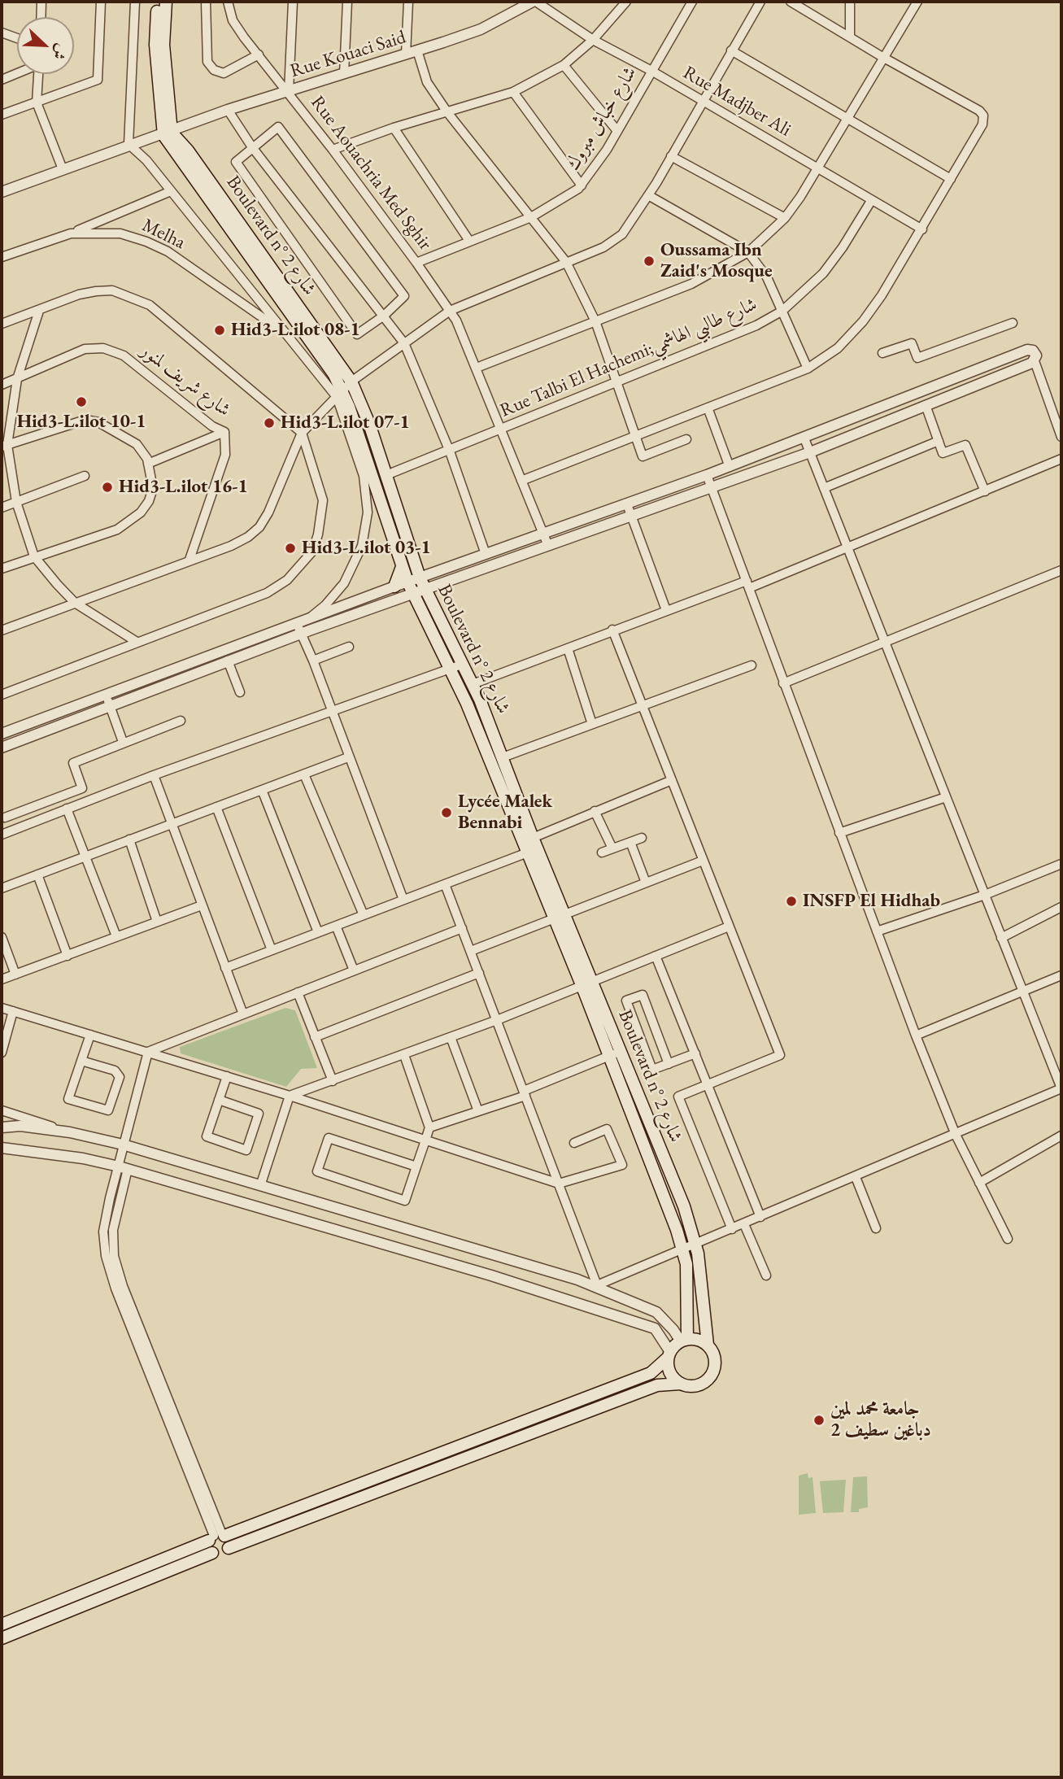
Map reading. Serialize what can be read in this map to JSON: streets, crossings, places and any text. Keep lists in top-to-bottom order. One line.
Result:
{"streets":{"main road":["Boulevard n° شارع 2"],"street":["Rue Kouaci Said","Rue Madjber Ali","شارع خباش مبروك","Rue Aouachria Med Sghir","Melha","Rue Talbi El Hachemi;شارع طالبي الهاشمي","شارع شريف لمنور"]},"crossings":[["Rue Kouaci Said","Rue Madjber Ali"],["Rue Kouaci Said","Rue Aouachria Med Sghir"],["Rue Kouaci Said","Boulevard n° شارع 2"],["Rue Madjber Ali","شارع خباش مبروك"],["Rue Madjber Ali","Rue Talbi El Hachemi;شارع طالبي الهاشمي"],["شارع خباش مبروك","Rue Aouachria Med Sghir"],["Rue Aouachria Med Sghir","Rue Talbi El Hachemi;شارع طالبي الهاشمي"],["Boulevard n° شارع 2","Rue Talbi El Hachemi;شارع طالبي الهاشمي"]],"places":["Oussama Ibn Zaid's Mosque","Hid3-L.ilot 08-1","Hid3-L.ilot 10-1","Hid3-L.ilot 07-1","Hid3-L.ilot 16-1","Hid3-L.ilot 03-1","Lycée Malek Bennabi","INSFP El Hidhab","جامعة محمد لمين دباغين سطيف 2"],"north":"bottom right"}
